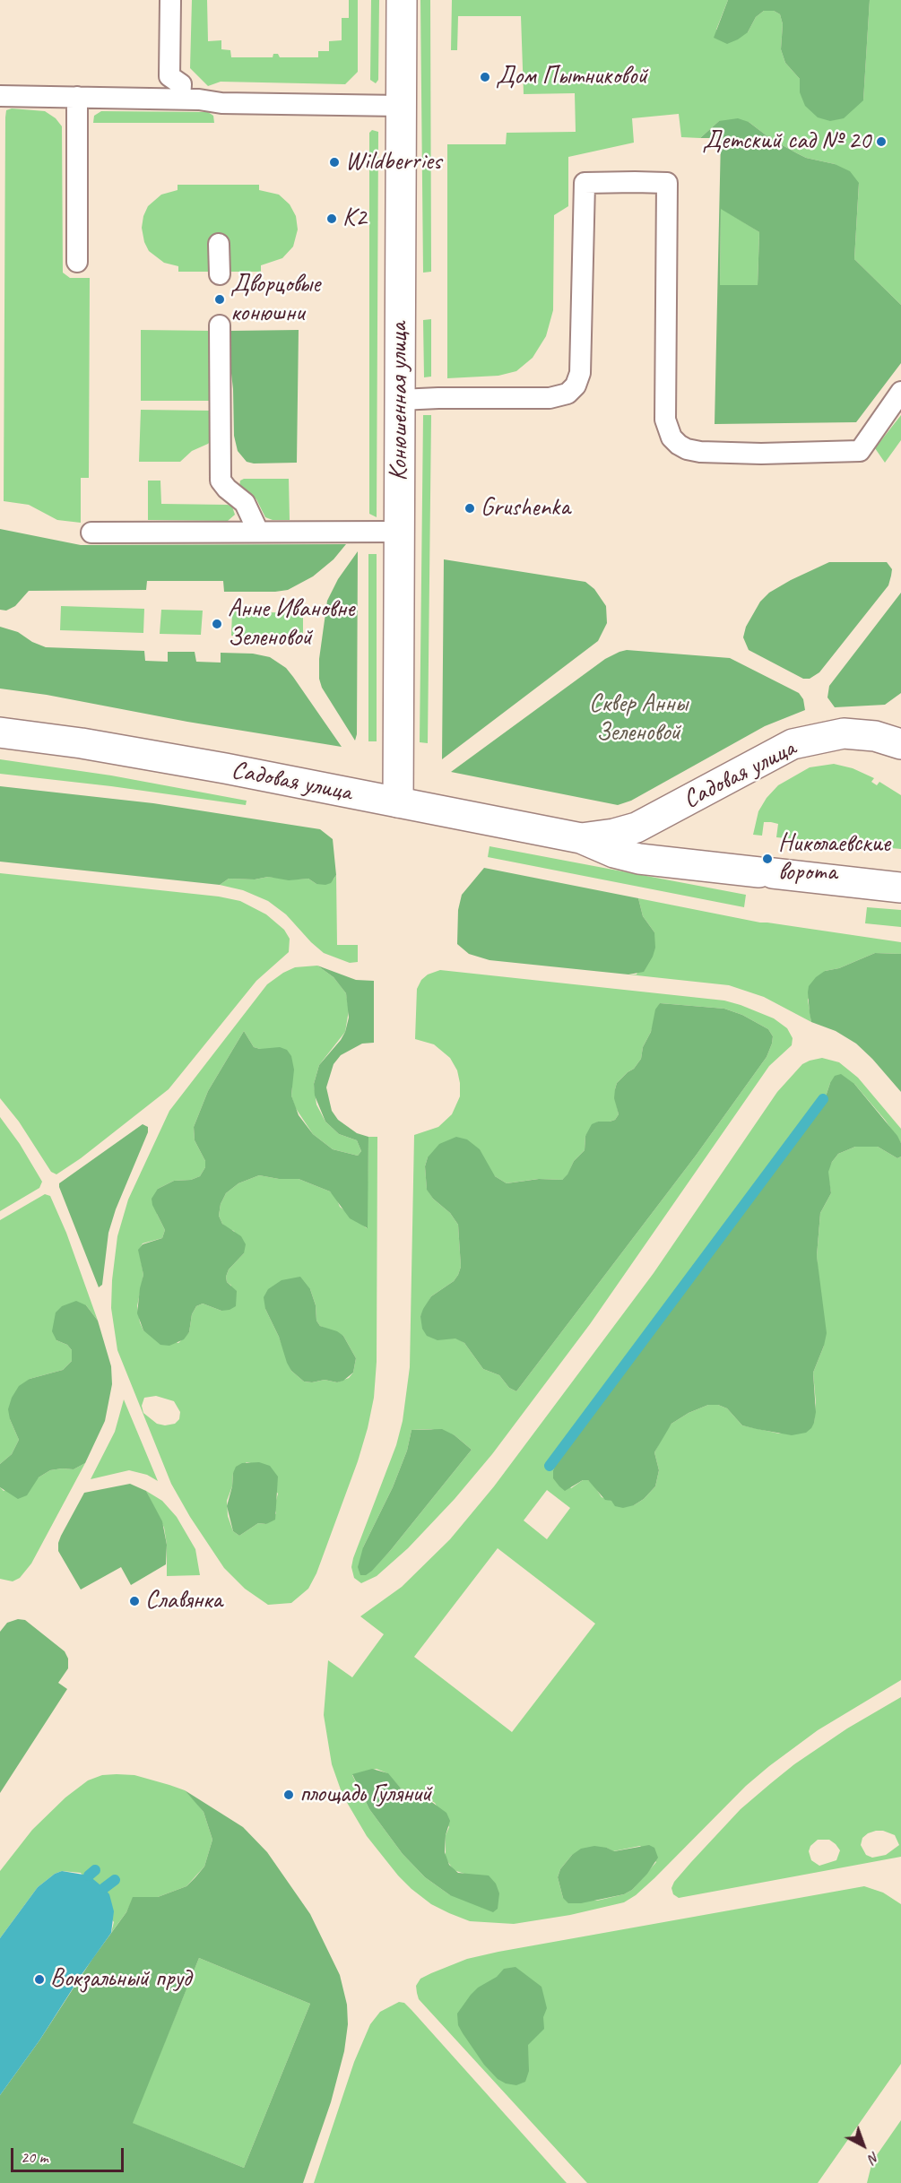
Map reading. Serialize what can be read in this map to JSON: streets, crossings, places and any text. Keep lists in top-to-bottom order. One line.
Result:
{"streets":{"main road":["Конюшенная улица","Садовая улица"]},"crossings":[["Конюшенная улица","Садовая улица"]],"parks":["Сквер Анны Зеленовой"],"places":["Дом Пытниковой","Детский сад № 20","Wildberries","К2","Дворцовые конюшни","Grushenka","Анне Ивановне Зеленовой","Николаевские ворота","Славянка","площадь Гуляний","Вокзальный пруд"],"scale_bar":"20 m","north":"bottom right"}
